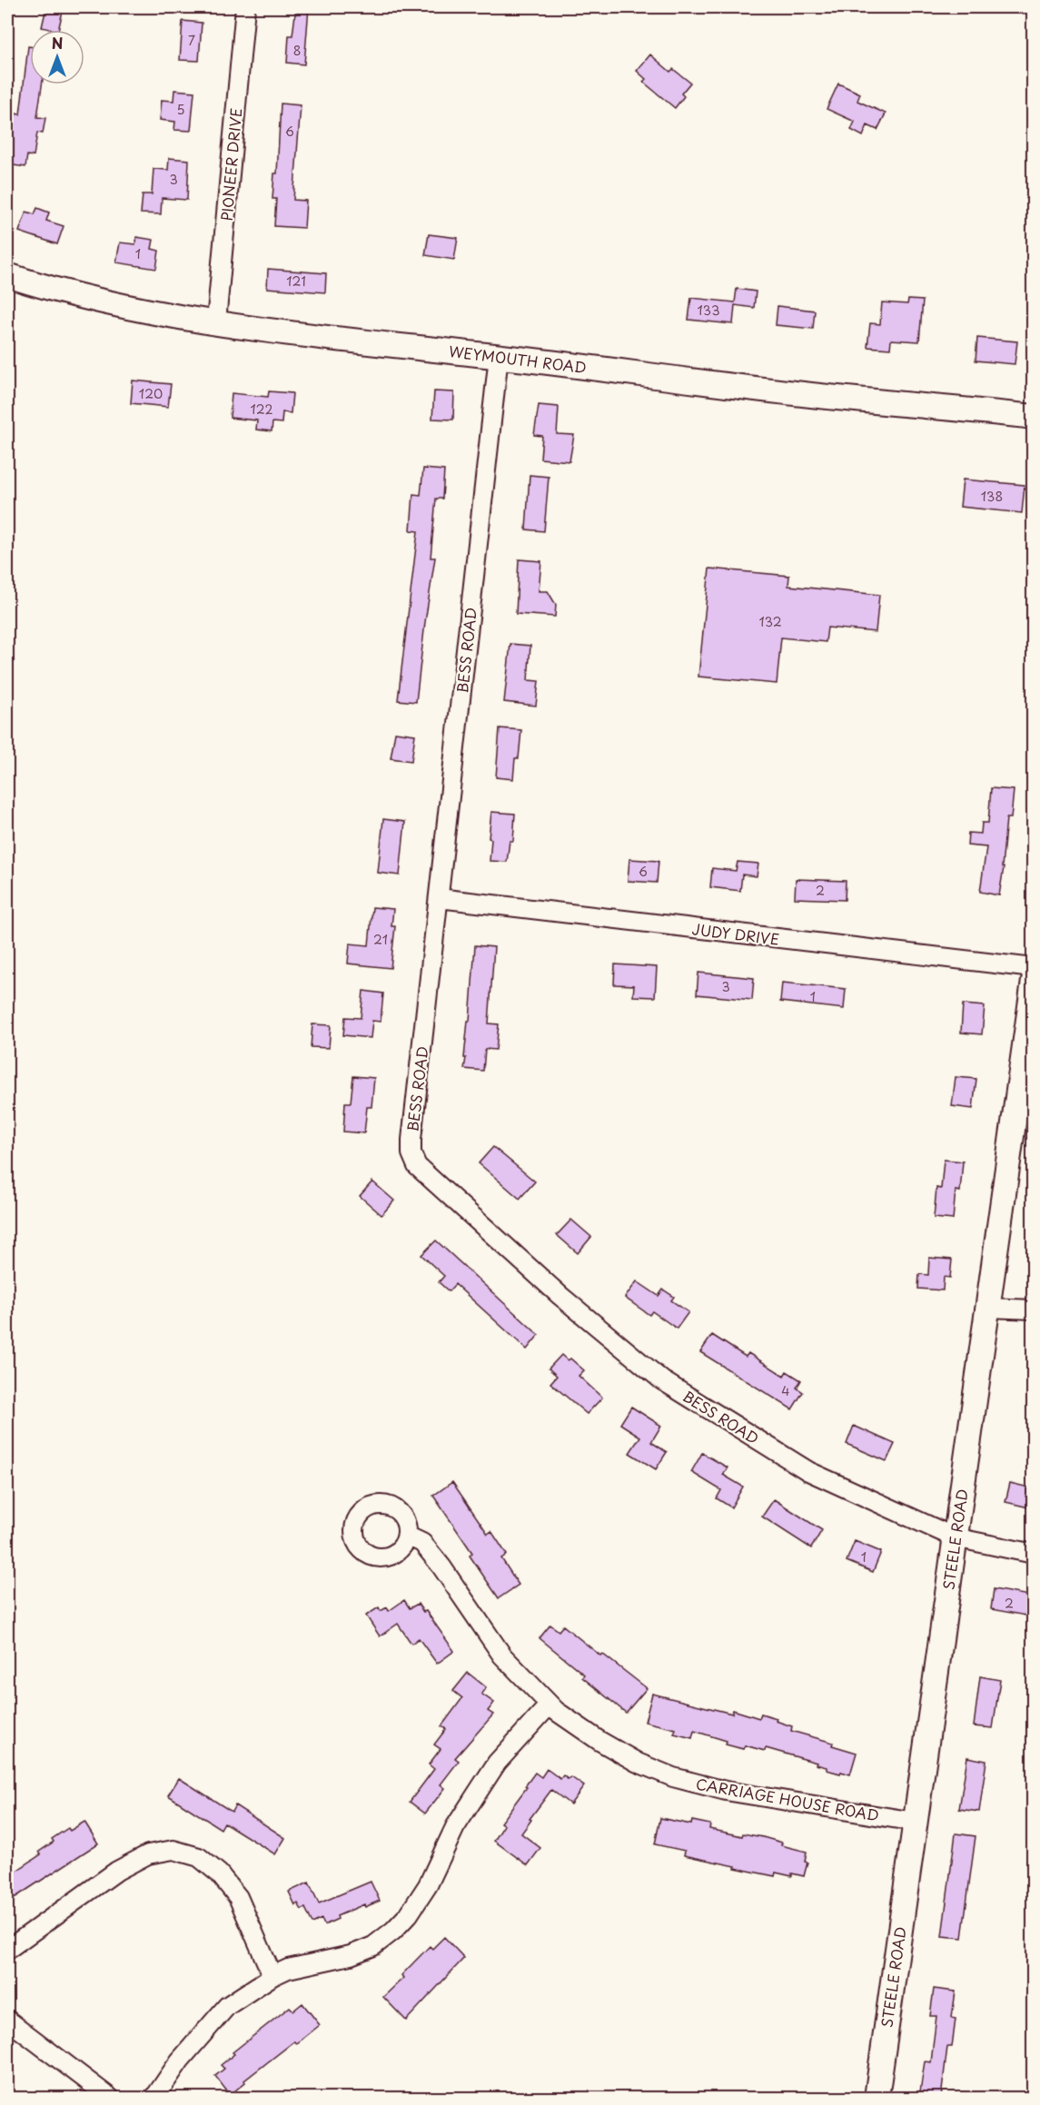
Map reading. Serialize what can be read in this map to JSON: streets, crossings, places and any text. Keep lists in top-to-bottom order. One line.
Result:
{"streets":{"street":["PIONEER DRIVE","WEYMOUTH ROAD","BESS ROAD","JUDY DRIVE","STEELE ROAD","CARRIAGE HOUSE ROAD"]},"crossings":[["PIONEER DRIVE","WEYMOUTH ROAD"],["WEYMOUTH ROAD","BESS ROAD"],["BESS ROAD","JUDY DRIVE"],["BESS ROAD","STEELE ROAD"],["STEELE ROAD","CARRIAGE HOUSE ROAD"]],"house_numbers":["7","8","5","6","3","1","121","133","120","122","138","132","6","2","21","3","1","4","1","2"],"north":"top"}
